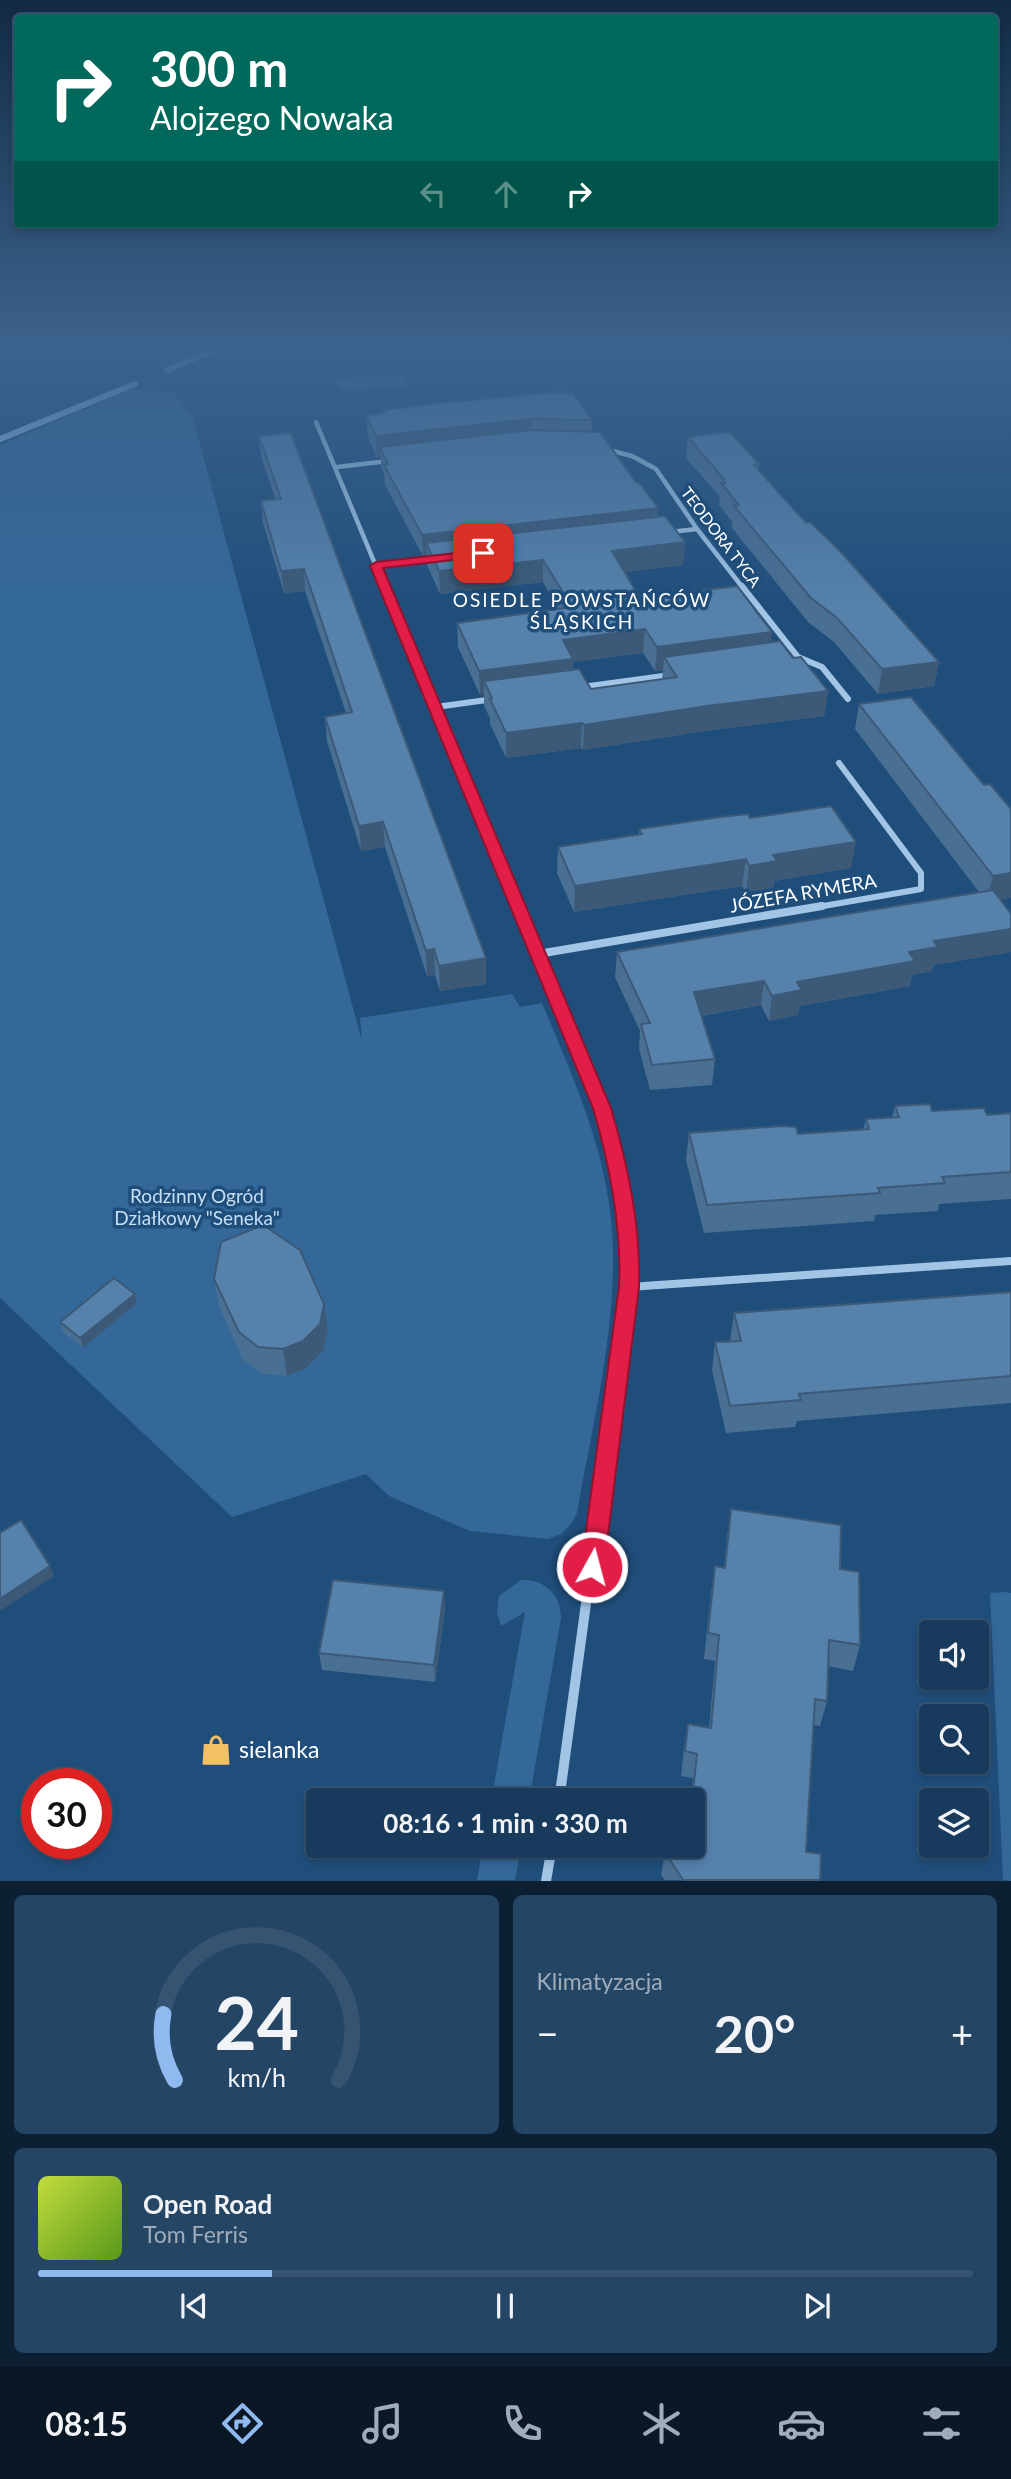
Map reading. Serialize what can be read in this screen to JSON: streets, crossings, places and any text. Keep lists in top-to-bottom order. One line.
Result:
{"streets":{"street":["TEODORA TYCA","JÓZEFA RYMERA"]},"districts":["OSIEDLE POWSTAŃCÓW ŚLĄSKICH"],"parks":["Rodzinny Ogród Działkowy \"Seneka\""],"places":{"shop":["sielanka"]},"page":{"turn":["300 m","Alojzego Nowaka"],"limit":"30","trip":"08:16 · 1 min · 330 m","tile":"Klimatyzacja","heat":["−","20°","+"],"song":["Open Road","Tom Ferris"],"tabs":"08:15","gauge":["24","km/h"]}}
